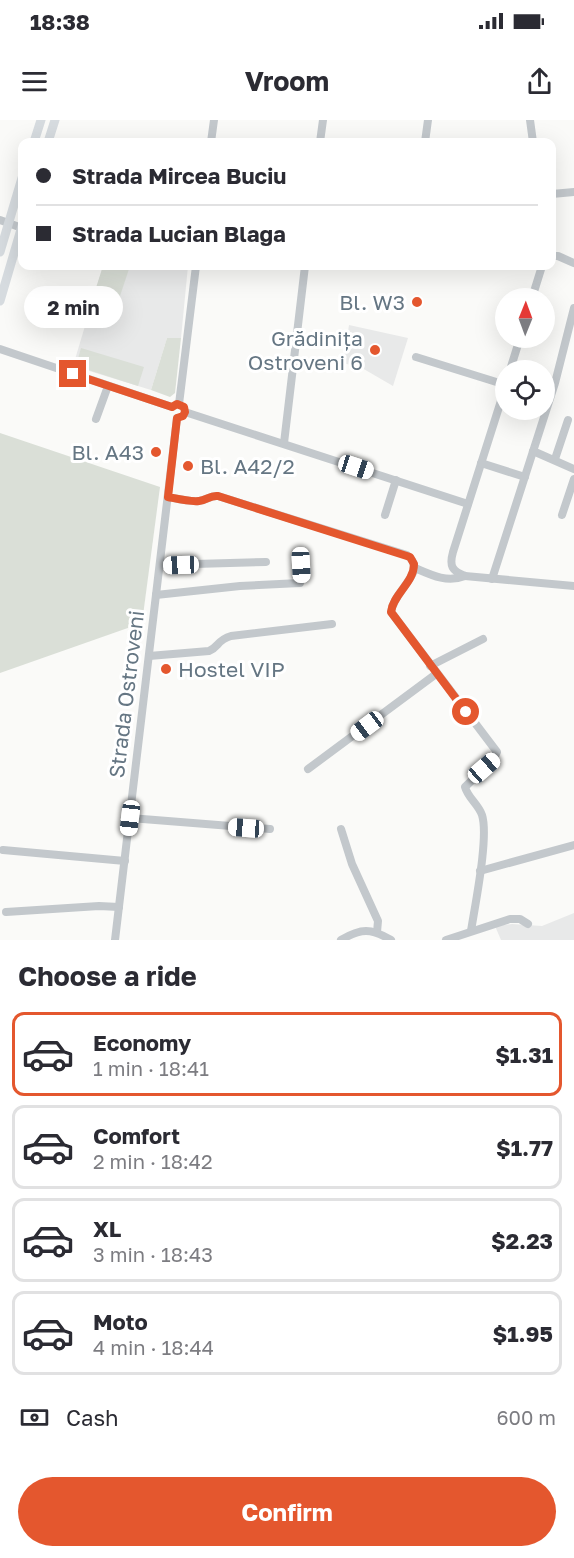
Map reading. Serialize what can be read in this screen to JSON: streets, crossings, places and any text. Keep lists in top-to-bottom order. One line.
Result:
{"streets":{"street":["Strada Ostroveni"]},"places":["Bl. W3","Grădinița Ostroveni 6","Bl. A43","Bl. A42/2","Hostel VIP"],"north":"top","page":{"status":"18:38","header":"Vroom","banner":["Strada Mircea Buciu","Strada Lucian Blaga"],"bubble":"2 min","heading":"Choose a ride","list":[{"name":"Economy","note":"1 min · 18:41","value":"$1.31"},{"name":"Comfort","note":"2 min · 18:42","value":"$1.77"},{"name":"XL","note":"3 min · 18:43","value":"$2.23"},{"name":"Moto","note":"4 min · 18:44","value":"$1.95"}],"pay":["Cash","600 m"],"buttons":"Confirm"}}
